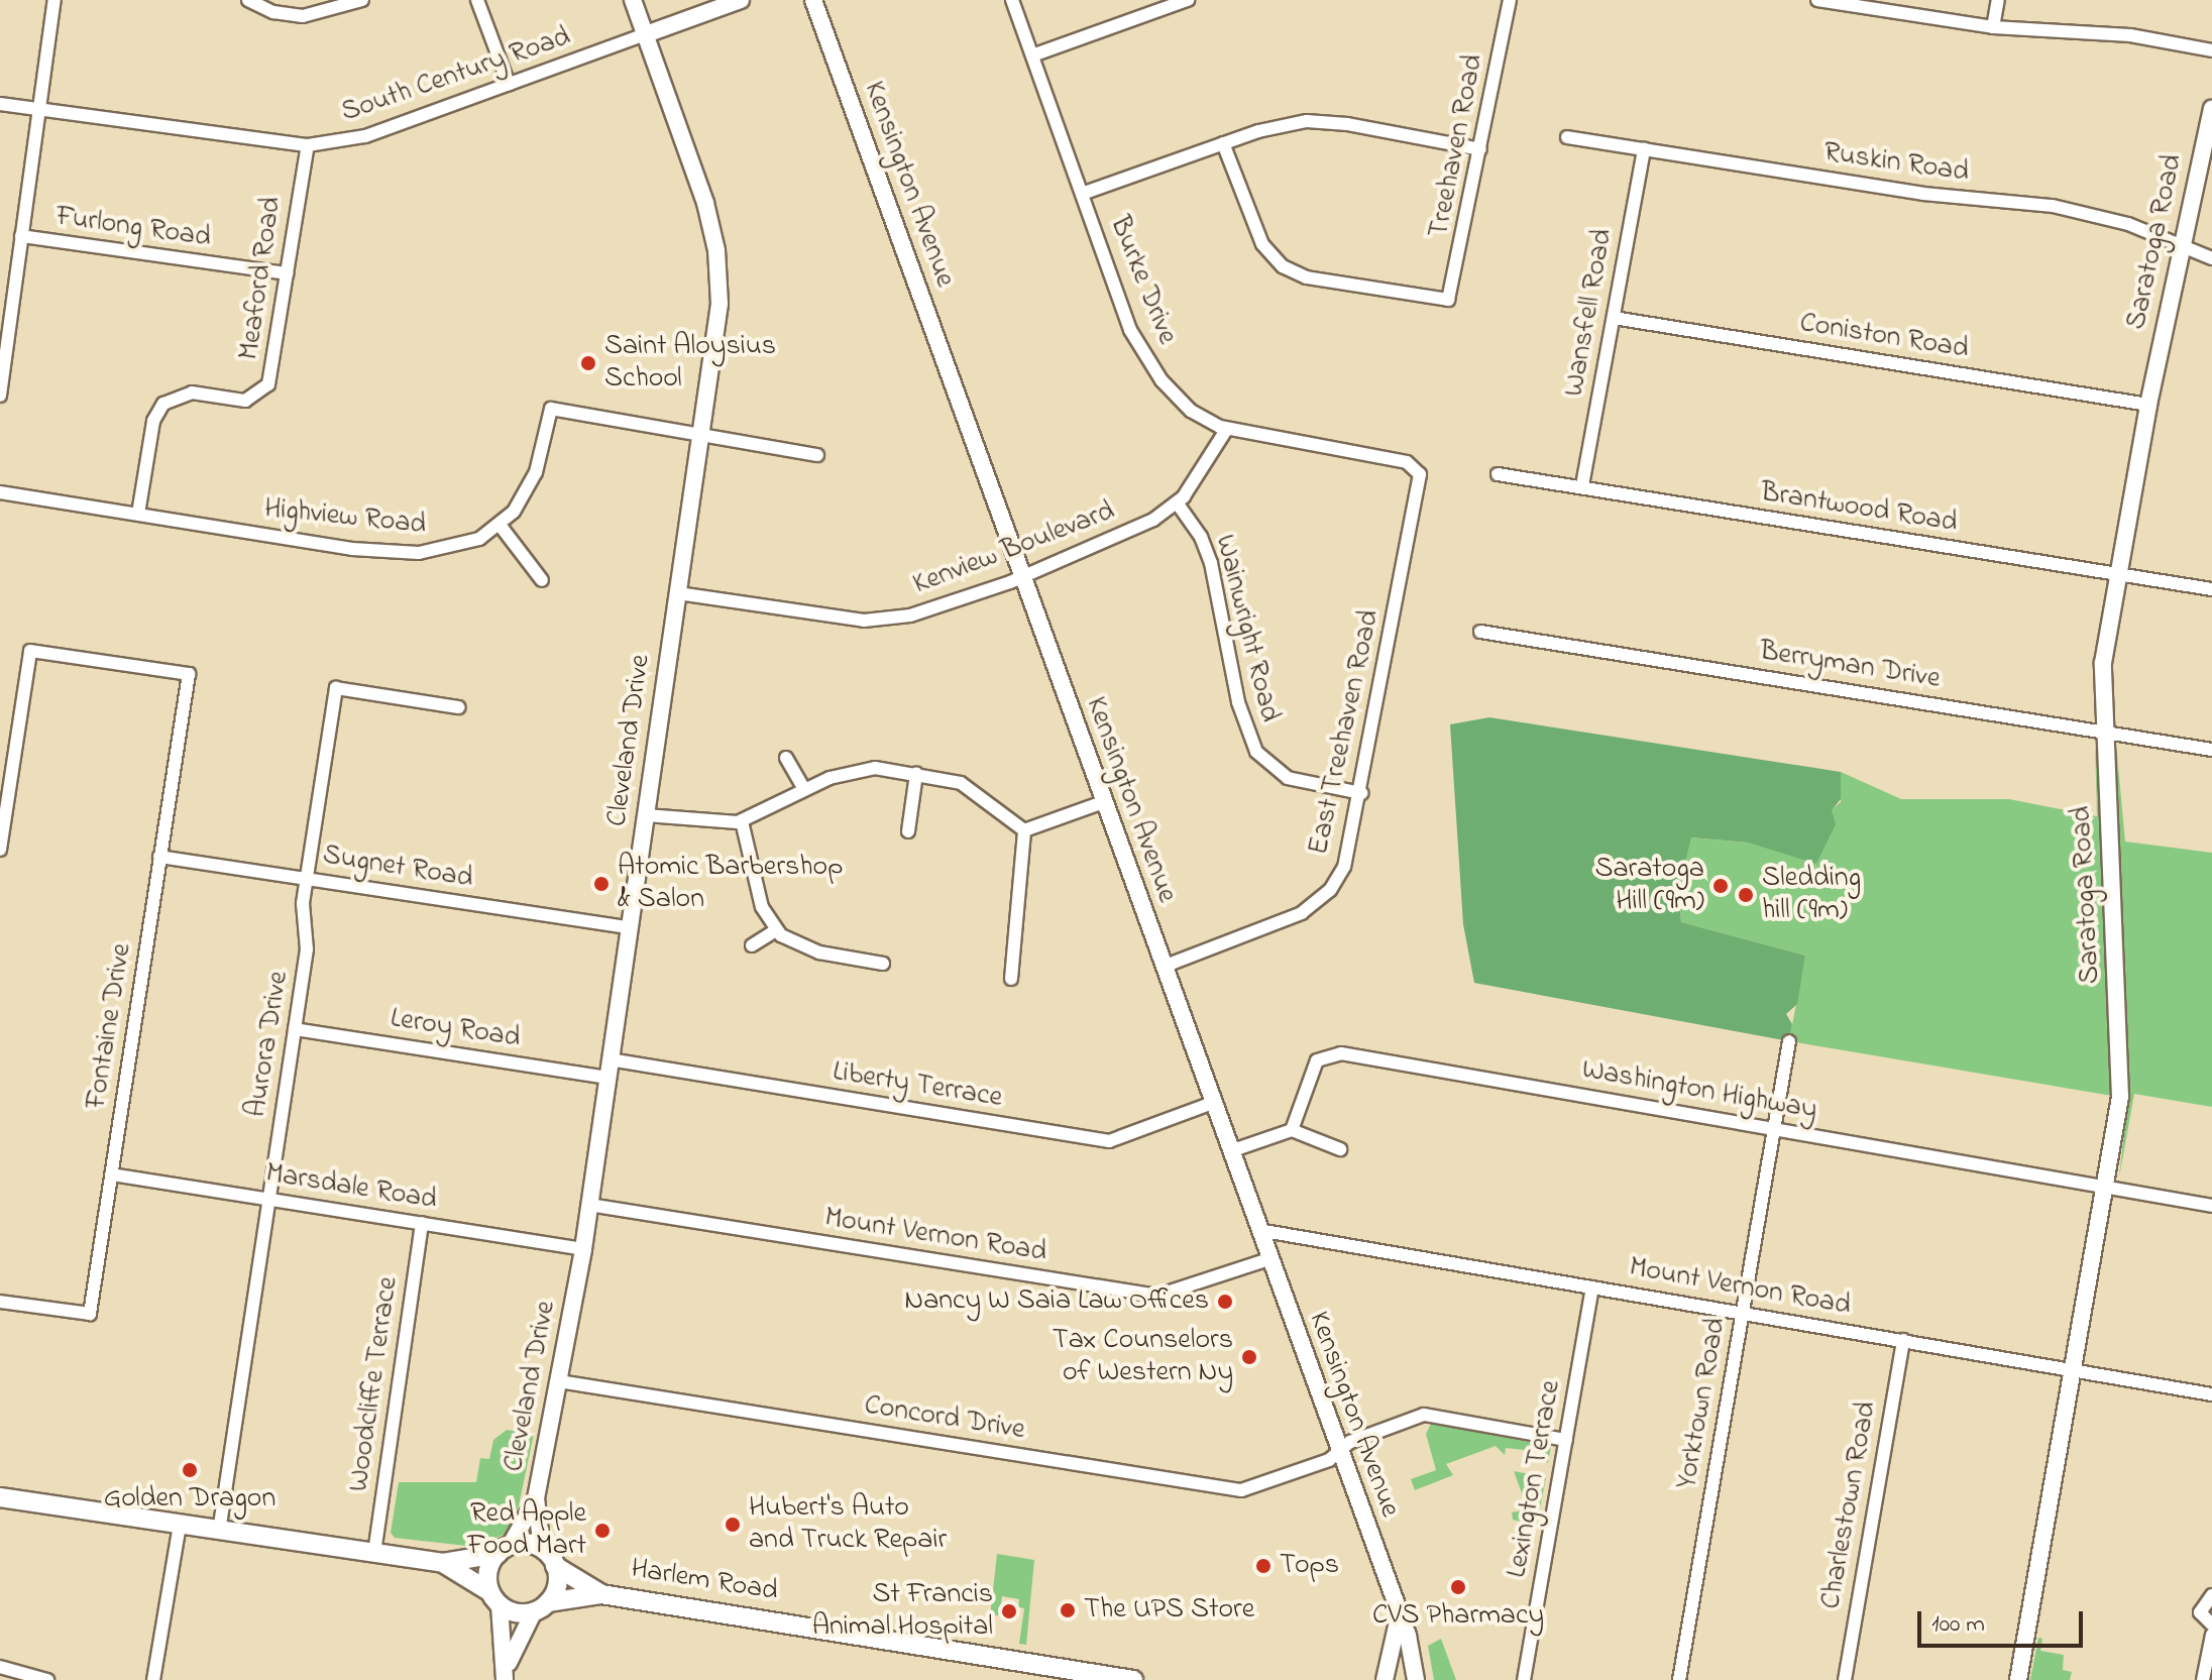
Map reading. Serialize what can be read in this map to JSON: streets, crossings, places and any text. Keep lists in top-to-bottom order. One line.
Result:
{"streets":{"main road":["Harlem Road"],"street":["South Century Road","Treehaven Road","Ruskin Road","Kensington Avenue","Furlong Road","Saratoga Road","Meaford Road","Burke Drive","Wansfell Road","Coniston Road","Brantwood Road","Highview Road","Kenview Boulevard","Wainwright Road","Berryman Drive","East Treehaven Road","Cleveland Drive","Sugnet Road","Fontaine Drive","Leroy Road","Aurora Drive","Liberty Terrace","Washington Highway","Marsdale Road","Mount Vernon Road","Woodcliffe Terrace","Yorktown Road","Concord Drive","Lexington Terrace","Charlestown Road"]},"crossings":[["South Century Road","Meaford Road"],["South Century Road","Cleveland Drive"],["Ruskin Road","Saratoga Road"],["Ruskin Road","Wansfell Road"],["Kensington Avenue","Kenview Boulevard"],["Kensington Avenue","East Treehaven Road"],["Kensington Avenue","Liberty Terrace"],["Kensington Avenue","Mount Vernon Road"],["Kensington Avenue","Concord Drive"],["Furlong Road","Meaford Road"],["Saratoga Road","Coniston Road"],["Saratoga Road","Brantwood Road"],["Saratoga Road","Berryman Drive"],["Saratoga Road","Washington Highway"],["Saratoga Road","Mount Vernon Road"],["Meaford Road","Highview Road"],["Burke Drive","Kenview Boulevard"],["Burke Drive","East Treehaven Road"],["Wansfell Road","Coniston Road"],["Wansfell Road","Brantwood Road"],["Highview Road","Cleveland Drive"],["Kenview Boulevard","Wainwright Road"],["Kenview Boulevard","Cleveland Drive"],["Wainwright Road","East Treehaven Road"],["Cleveland Drive","Sugnet Road"],["Cleveland Drive","Leroy Road"],["Cleveland Drive","Liberty Terrace"],["Cleveland Drive","Marsdale Road"],["Cleveland Drive","Mount Vernon Road"],["Cleveland Drive","Concord Drive"],["Cleveland Drive","Harlem Road"],["Sugnet Road","Fontaine Drive"],["Sugnet Road","Aurora Drive"],["Fontaine Drive","Marsdale Road"],["Leroy Road","Aurora Drive"],["Aurora Drive","Marsdale Road"],["Washington Highway","Yorktown Road"],["Marsdale Road","Woodcliffe Terrace"],["Mount Vernon Road","Yorktown Road"],["Mount Vernon Road","Lexington Terrace"],["Mount Vernon Road","Charlestown Road"],["Concord Drive","Lexington Terrace"]],"places":["Saint Aloysius School","Atomic Barbershop & Salon","Saratoga Hill (9m)","Sledding hill (9m)","Nancy W Saia Law Offices","Tax Counselors of Western Ny","Golden Dragon","Hubert's Auto and Truck Repair","Red Apple Food Mart","Tops","CVS Pharmacy","The UPS Store","St Francis Animal Hospital"],"scale_bar":"100 m"}
